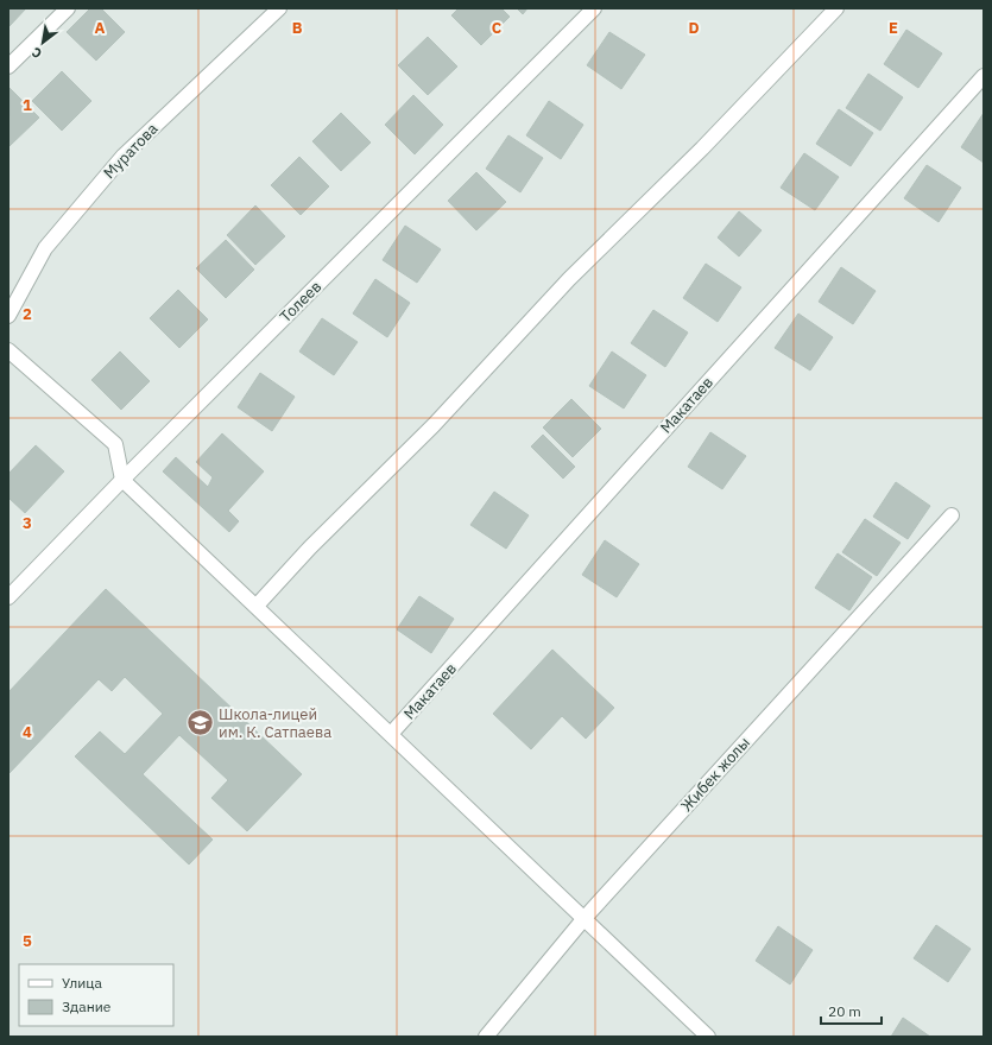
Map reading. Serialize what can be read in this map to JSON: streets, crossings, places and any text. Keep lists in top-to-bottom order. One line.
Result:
{"streets":{"street":["Муратова","Толеев","Макатаев","Жибек жолы"]},"places":{"school or university":["Школа-лицей им. К. Сатпаева"]},"legend":["Улица","Здание"],"scale_bar":"20 m","north":"bottom left","grid":{"columns":["A","B","C","D","E"],"rows":["1","2","3","4","5"]}}
